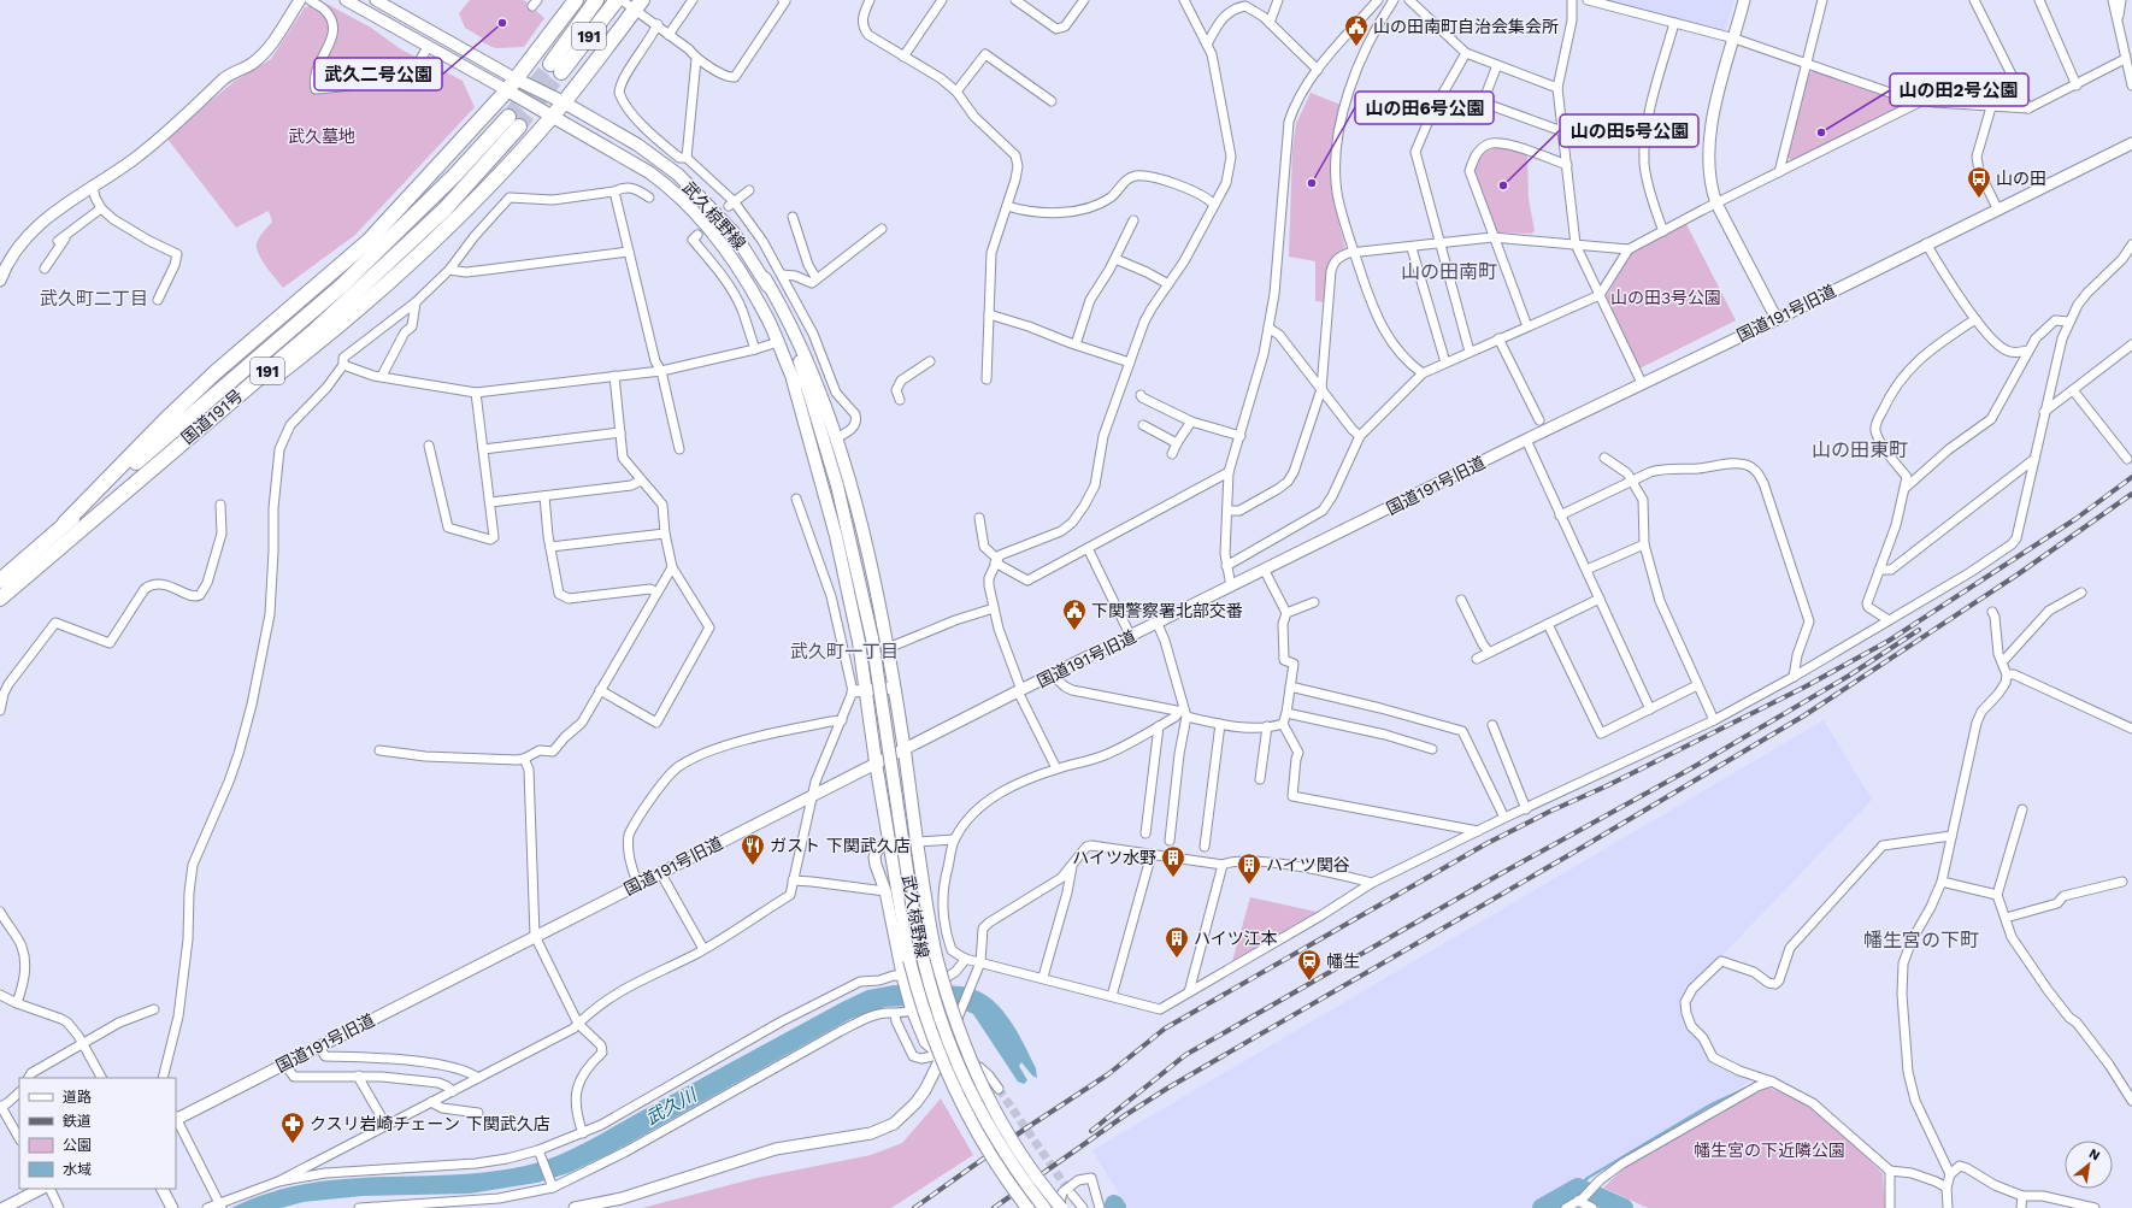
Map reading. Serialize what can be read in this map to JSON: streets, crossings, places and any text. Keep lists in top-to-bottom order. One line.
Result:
{"streets":{"highway":["191","国道191号"],"main road":["武久椋野線"],"street":["国道191号旧道"]},"districts":["山の田南町","武久町二丁目","山の田東町","武久町一丁目","幡生宮の下町"],"water":["武久川"],"parks":["武久墓地","山の田3号公園","幡生宮の下近隣公園"],"places":{"other":["武久二号公園","山の田2号公園","山の田6号公園","山の田5号公園"],"public building":["山の田南町自治会集会所","下関警察署北部交番"],"bus stop":["山の田"],"restaurant":["ガスト 下関武久店"],"building":["ハイツ水野","ハイツ関谷","ハイツ江本"],"station":["幡生"],"pharmacy":["クスリ岩崎チェーン 下関武久店"]},"legend":["道路","鉄道","公園","水域"],"north":"top right"}
